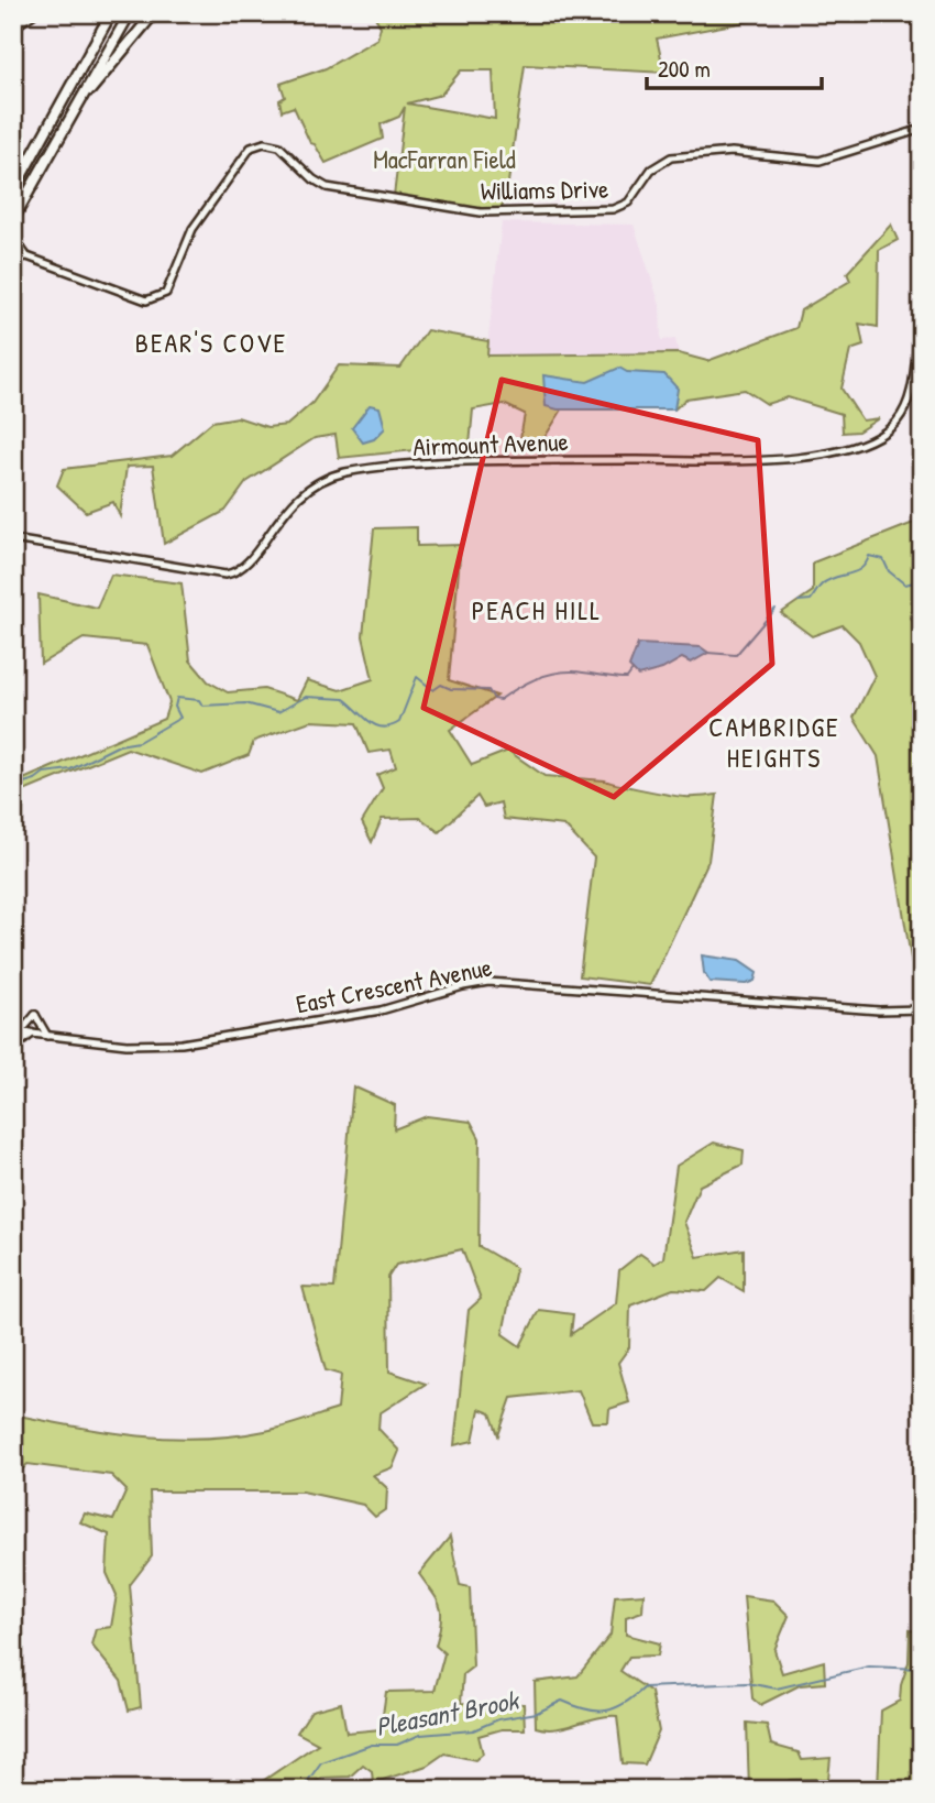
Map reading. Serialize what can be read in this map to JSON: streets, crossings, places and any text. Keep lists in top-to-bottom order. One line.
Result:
{"streets":{"street":["Williams Drive","Airmount Avenue","East Crescent Avenue"]},"districts":["BEAR'S COVE","PEACH HILL","CAMBRIDGE HEIGHTS"],"water":["Pleasant Brook"],"parks":["MacFarran Field"],"scale_bar":"200 m"}
